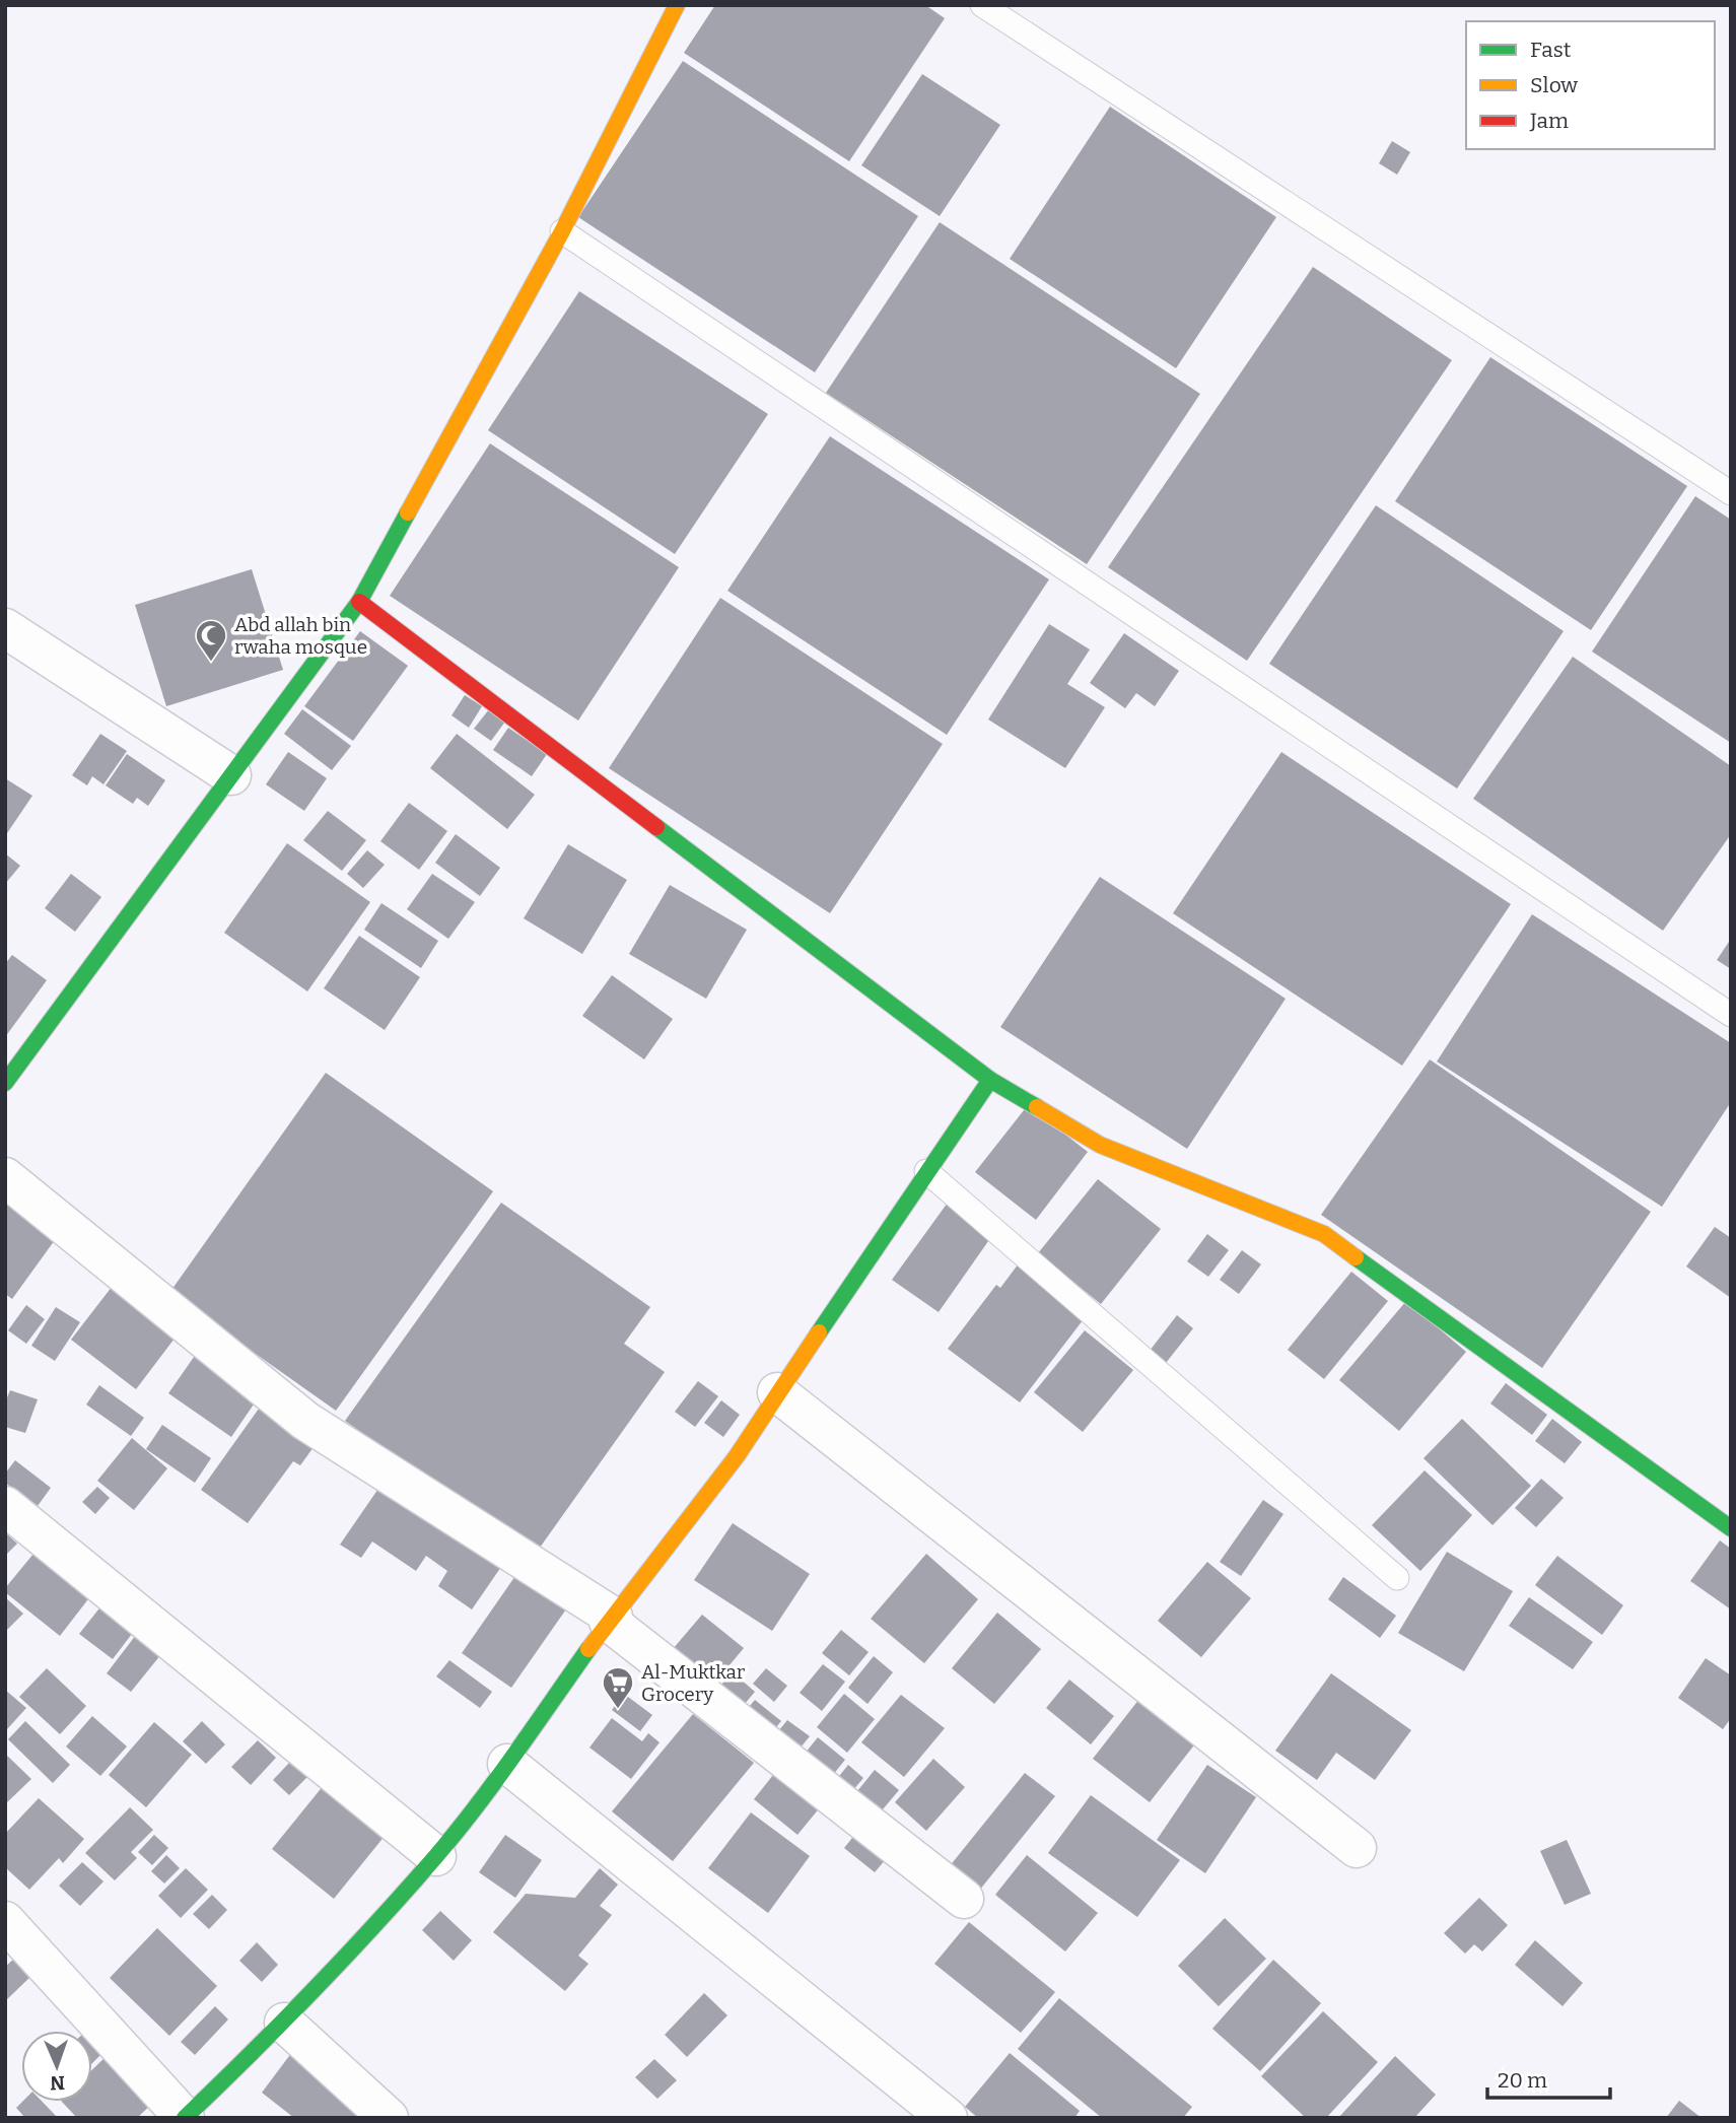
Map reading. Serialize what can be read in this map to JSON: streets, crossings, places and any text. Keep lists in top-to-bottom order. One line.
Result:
{"places":{"mosque":["Abd allah bin rwaha mosque"],"supermarket":["Al-Muktkar Grocery"]},"legend":["Fast","Slow","Jam"],"scale_bar":"20 m","north":"bottom"}
